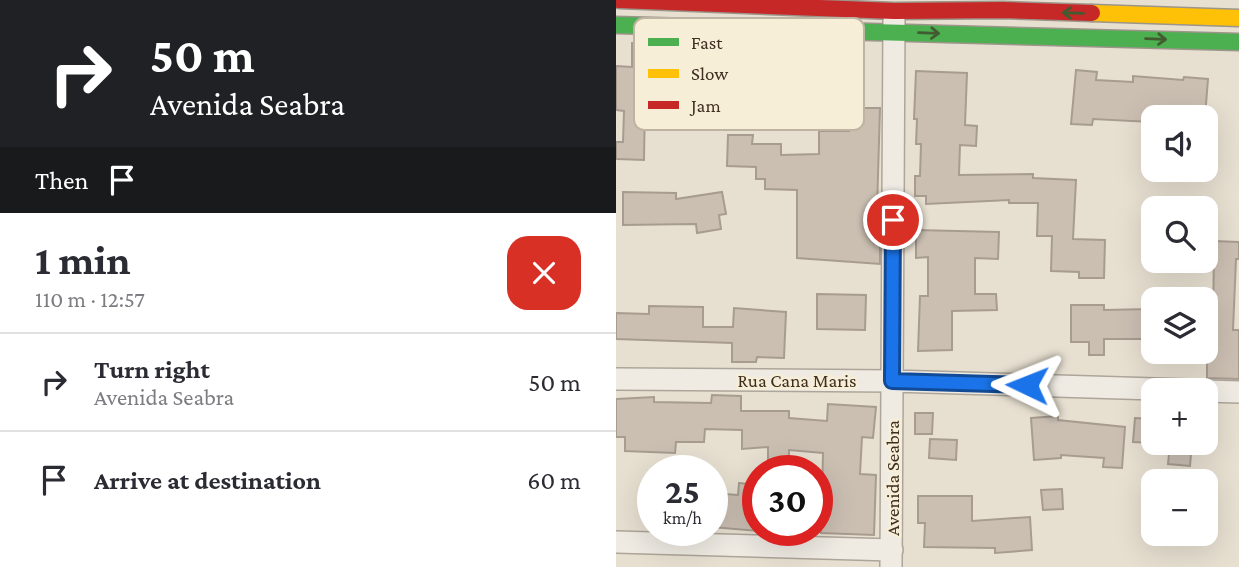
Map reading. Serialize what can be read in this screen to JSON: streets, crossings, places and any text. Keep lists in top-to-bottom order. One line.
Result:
{"streets":{"street":["Rua Cana Maris","Avenida Seabra"]},"crossings":[["Rua Cana Maris","Avenida Seabra"]],"legend":["Fast","Slow","Jam"],"page":{"turn":["50 m","Avenida Seabra"],"map_buttons":["+","−"],"then":"Then","heading":["1 min","110 m · 12:57"],"list":[{"name":"Turn right","note":"Avenida Seabra","value":"50 m"},{"name":"Arrive at destination","value":"60 m"}],"speed":"25 km/h","limit":"30"}}
